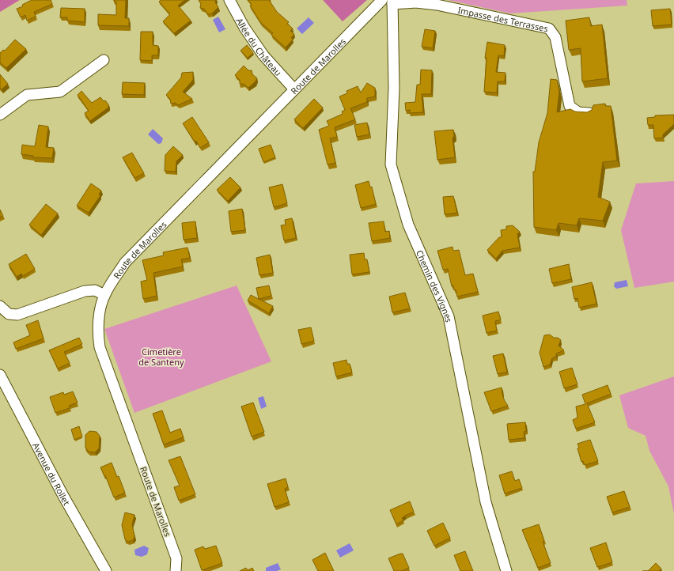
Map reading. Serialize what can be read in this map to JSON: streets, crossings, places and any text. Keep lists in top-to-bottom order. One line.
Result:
{"streets":{"street":["Impasse des Terrasses","Allée du Château","Route de Marolles","Chemin des Vignes","Avenue du Rollet"]},"crossings":[["Impasse des Terrasses","Chemin des Vignes"],["Allée du Château","Route de Marolles"]],"parks":["Cimetière de Santeny"]}
